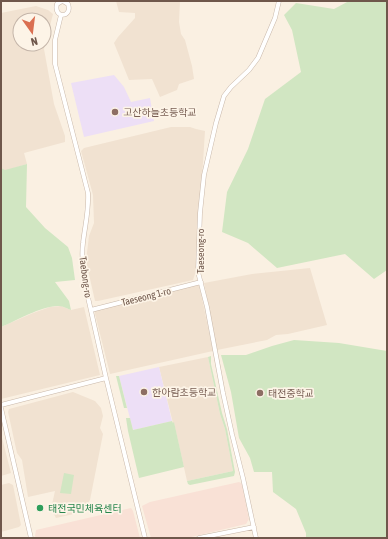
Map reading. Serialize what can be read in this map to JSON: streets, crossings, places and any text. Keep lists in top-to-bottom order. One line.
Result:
{"streets":{"street":["Taeseong-ro","Taebong-ro","Taeseong 1-ro"]},"crossings":[["Taeseong-ro","Taeseong 1-ro"],["Taebong-ro","Taeseong 1-ro"]],"places":["고산하늘초등학교","한아람초등학교","태전중학교","태전국민체육센터"],"north":"bottom"}
